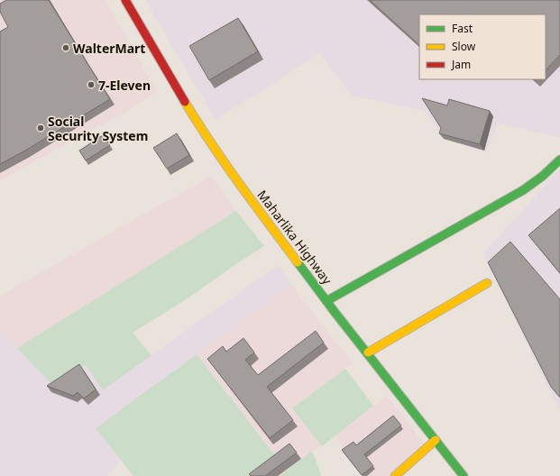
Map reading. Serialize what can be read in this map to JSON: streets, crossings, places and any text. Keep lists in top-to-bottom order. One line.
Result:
{"streets":{"main road":["Maharlika Highway"]},"places":["WalterMart","7-Eleven","Social Security System"],"legend":["Fast","Slow","Jam"]}
